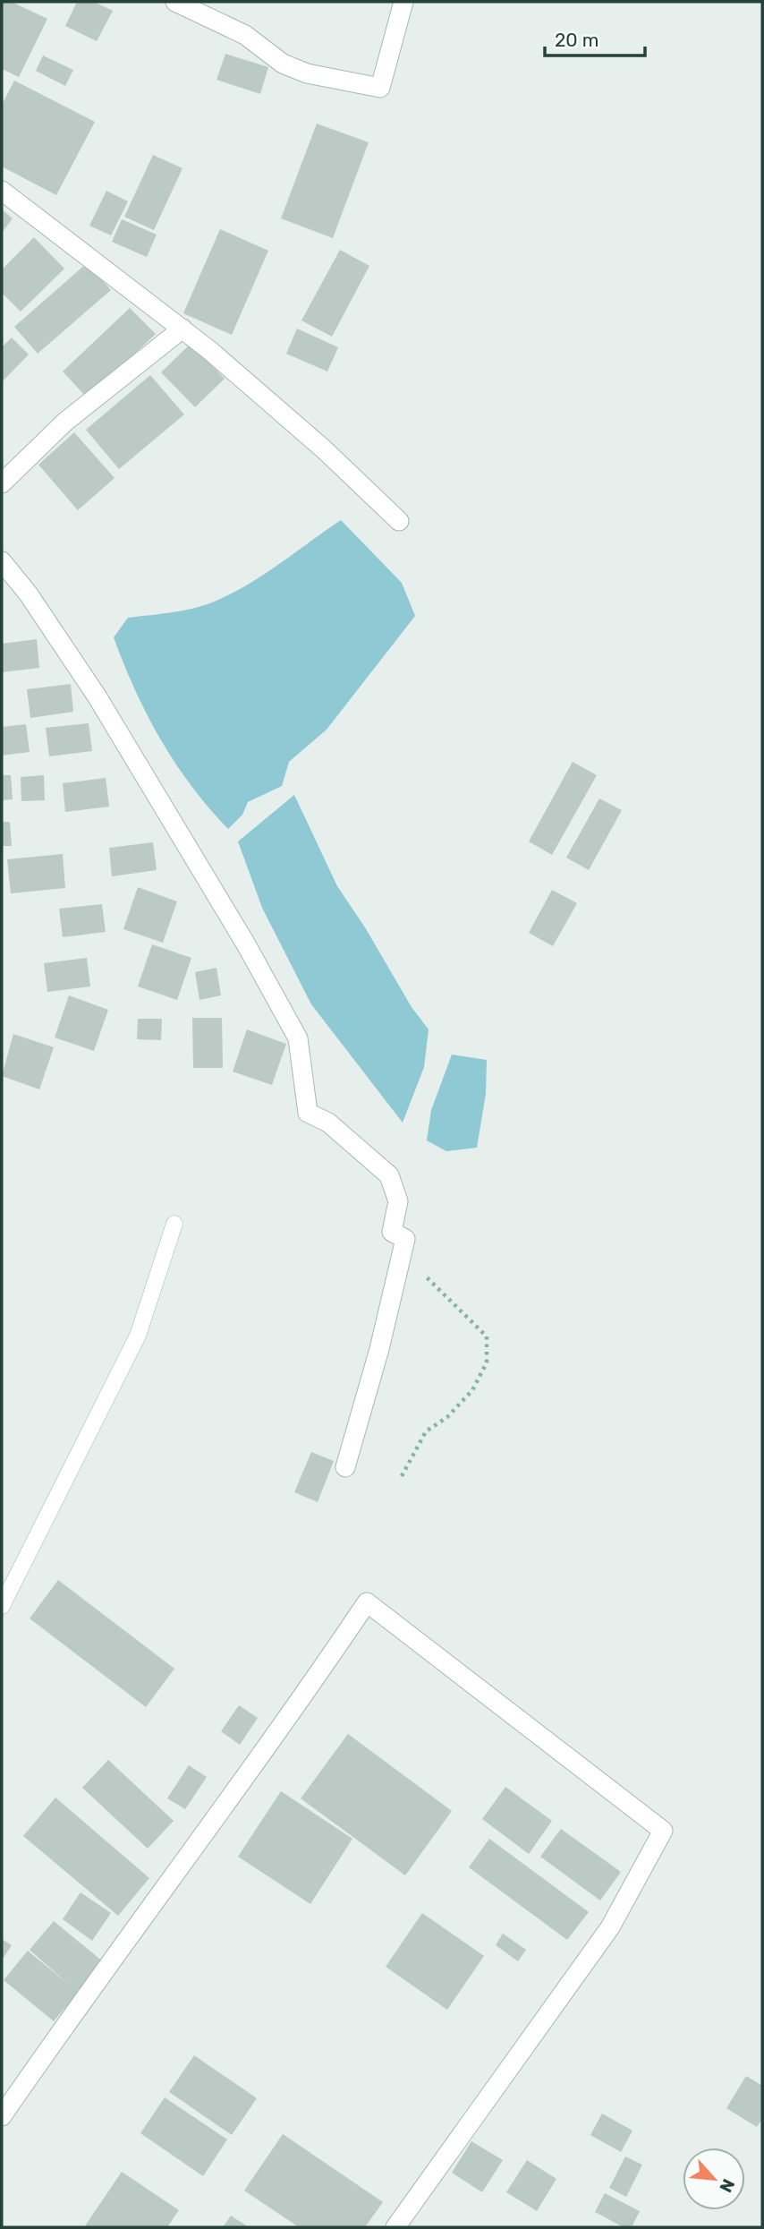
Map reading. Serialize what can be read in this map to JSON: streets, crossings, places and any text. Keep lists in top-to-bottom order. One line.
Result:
{"scale_bar":"20 m","north":"bottom right"}
